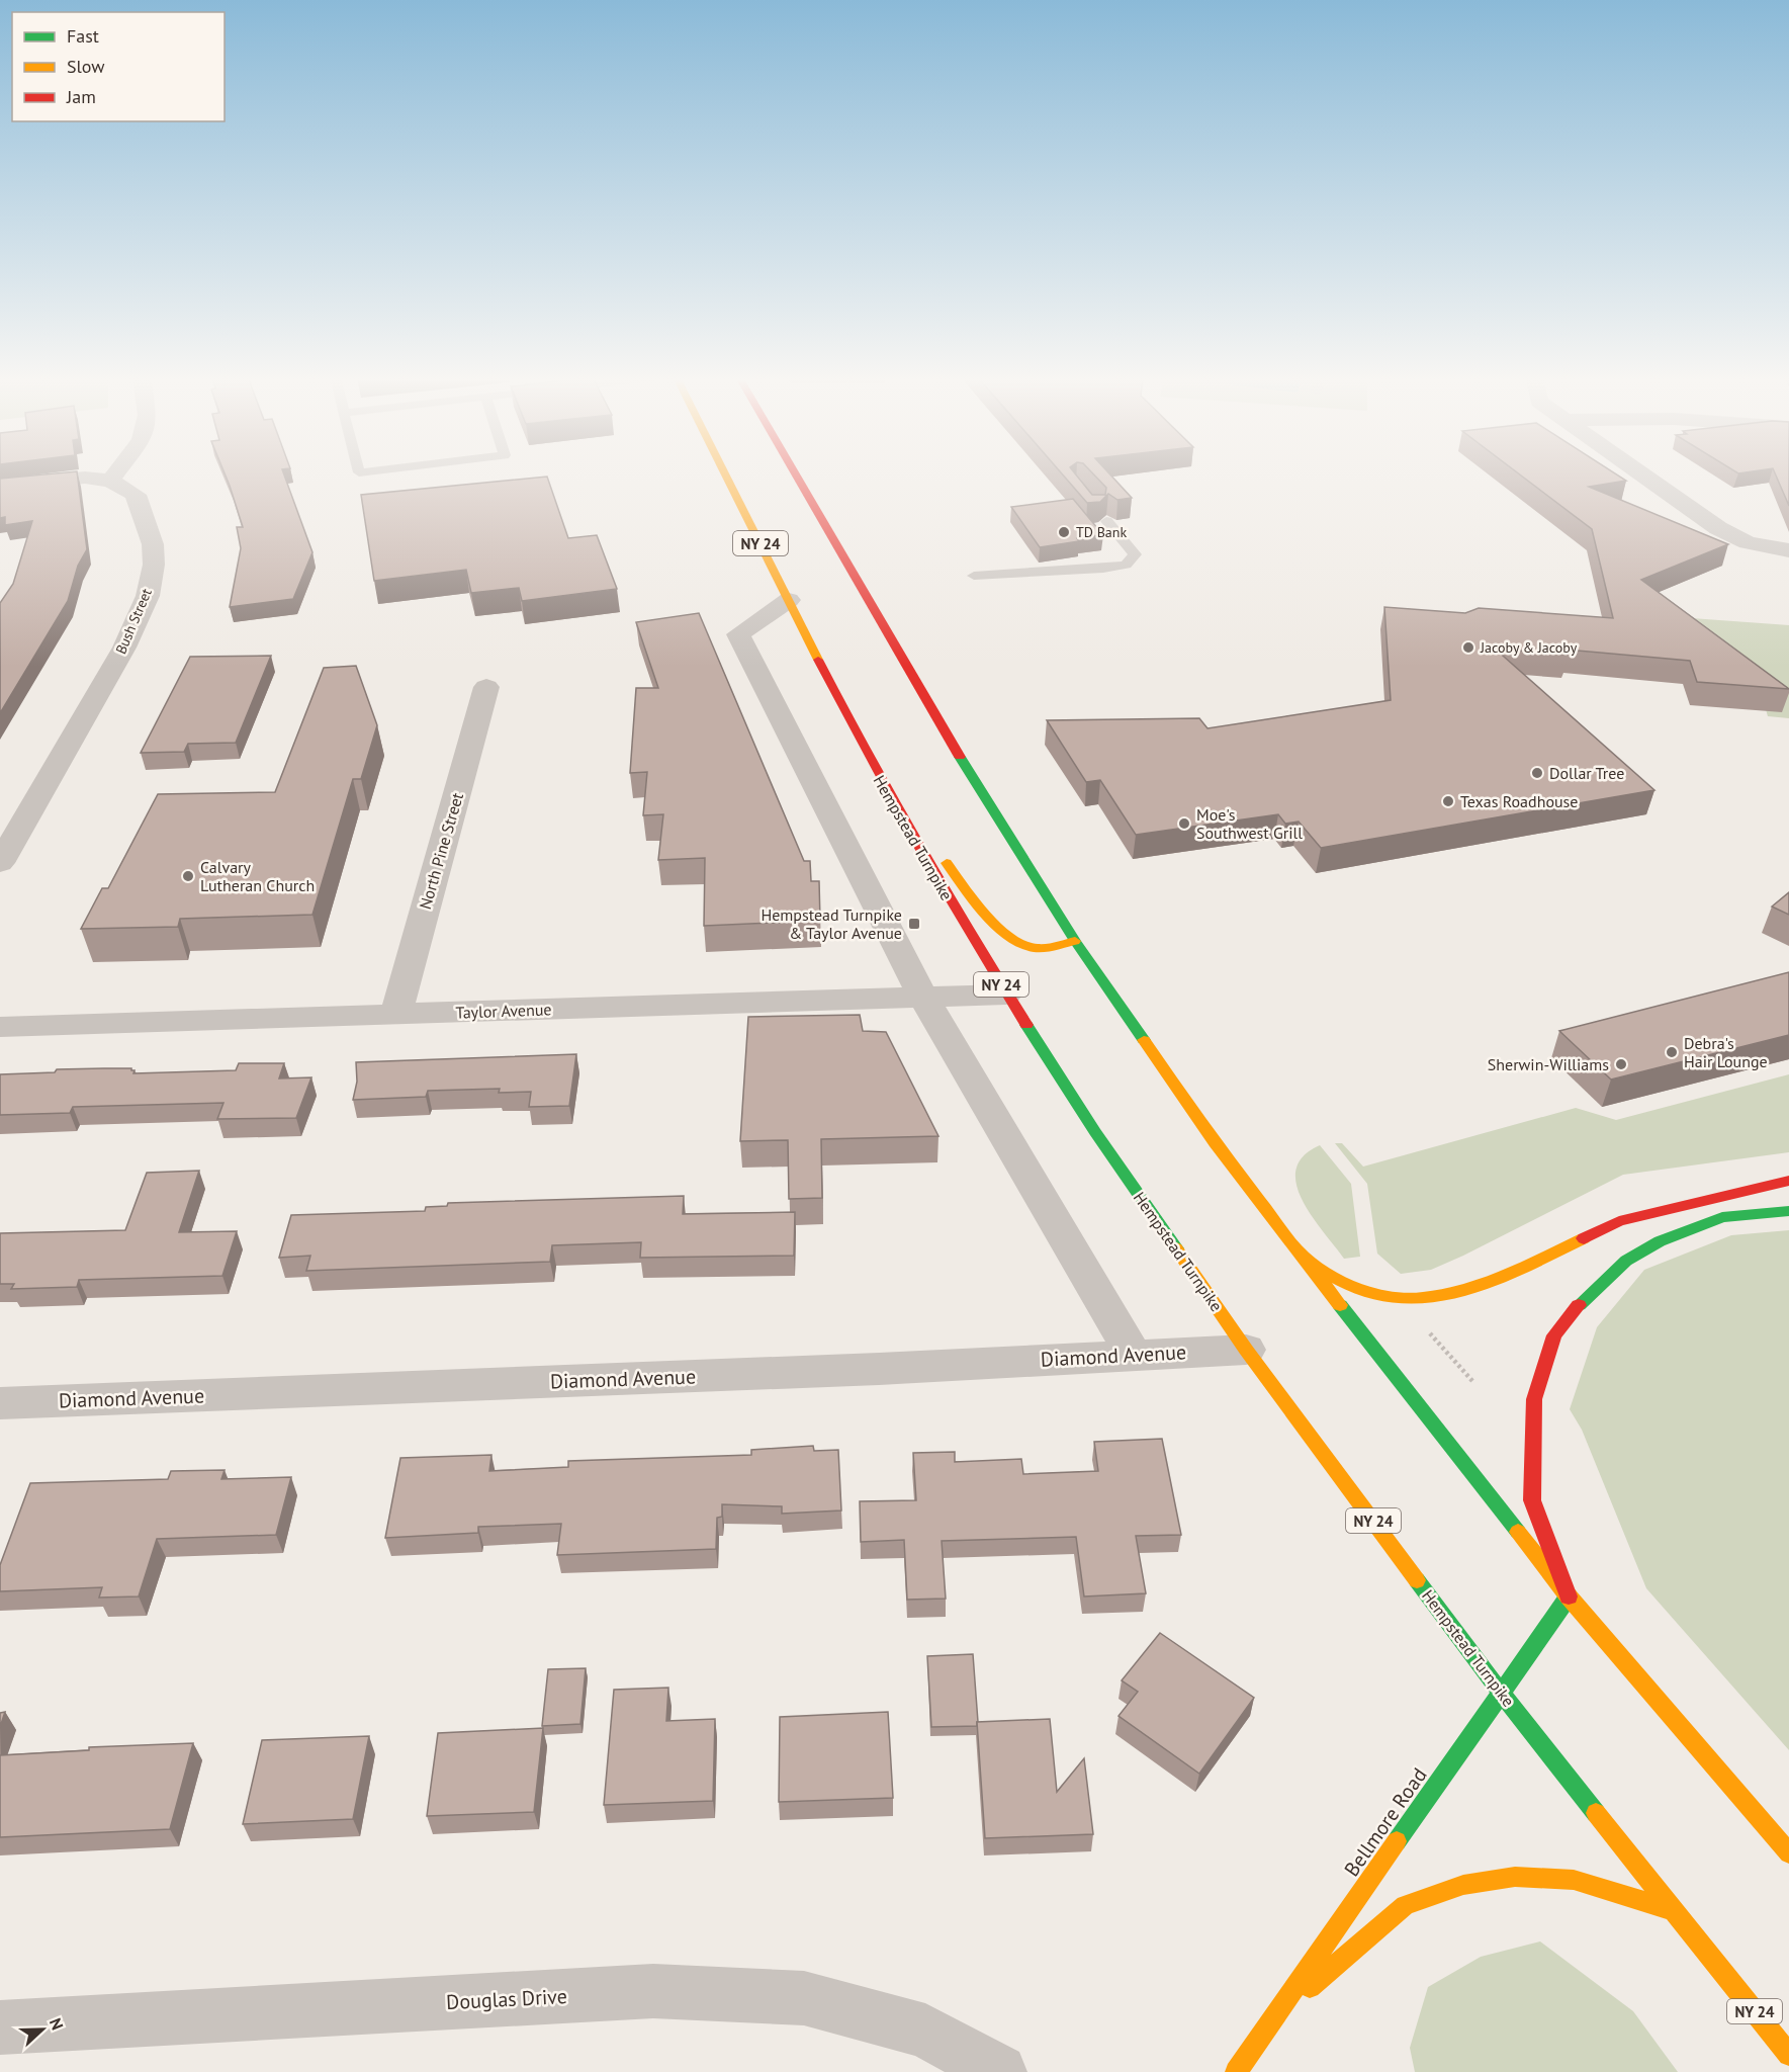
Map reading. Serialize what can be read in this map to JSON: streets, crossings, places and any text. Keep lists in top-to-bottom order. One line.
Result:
{"streets":{"main road":["NY 24","Hempstead Turnpike","Bellmore Road"],"street":["Bush Street","North Pine Street","Taylor Avenue","Diamond Avenue","Douglas Drive"]},"crossings":[["Hempstead Turnpike","Taylor Avenue"],["Hempstead Turnpike","Diamond Avenue"],["Hempstead Turnpike","Bellmore Road"],["North Pine Street","Taylor Avenue"]],"places":{"other":["TD Bank","Jacoby & Jacoby","Dollar Tree","Texas Roadhouse","Moe's Southwest Grill","Calvary Lutheran Church","Debra's Hair Lounge","Sherwin-Williams"],"transit":["Hempstead Turnpike & Taylor Avenue"]},"legend":["Fast","Slow","Jam"],"north":"right"}
